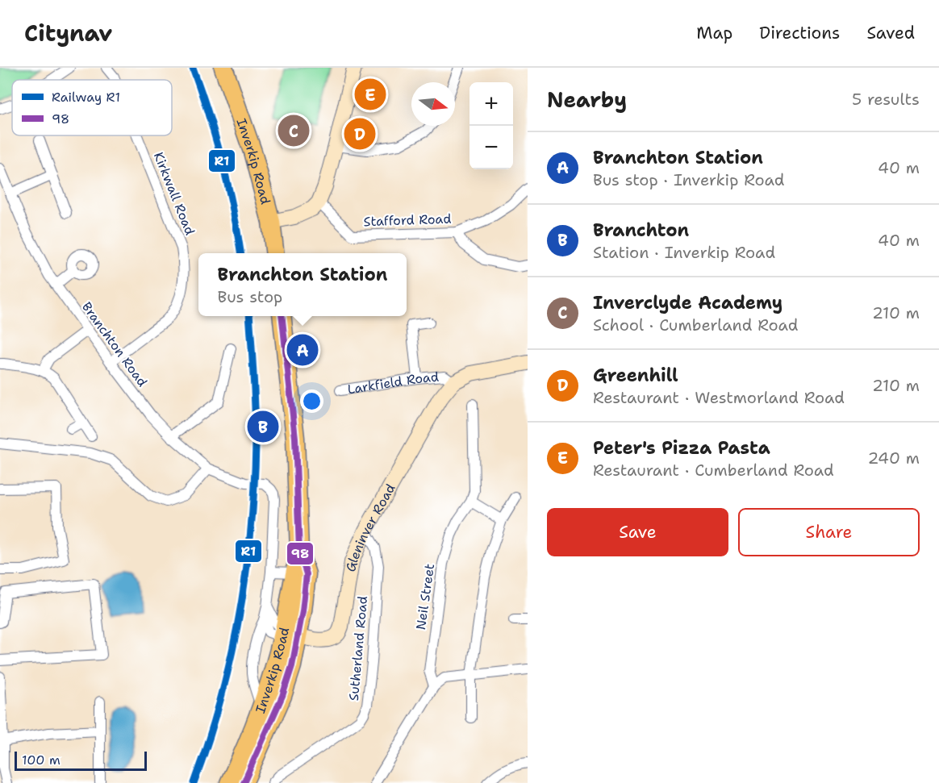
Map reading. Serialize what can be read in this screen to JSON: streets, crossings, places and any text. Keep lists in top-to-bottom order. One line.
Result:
{"streets":{"highway":["Inverkip Road"],"street":["Kirkwall Road","Stafford Road","Branchton Road","Larkfield Road","Gleninver Road","Neil Street","Sutherland Road"]},"crossings":[["Inverkip Road","Gleninver Road"],["Kirkwall Road","Branchton Road"],["Larkfield Road","Gleninver Road"],["Gleninver Road","Sutherland Road"]],"lines":["rail line R1","transit line 98"],"legend":["Railway R1","98"],"scale_bar":"100 m","north":"right","page":{"header":"Citynav","nav":["Map","Directions","Saved"],"heading":["Nearby","5 results"],"pins":["E","C","D","A","B"],"map_buttons":["+","−"],"list":[{"mark":"A","name":"Branchton Station","note":"Bus stop · Inverkip Road","value":"40 m"},{"mark":"B","name":"Branchton","note":"Station · Inverkip Road","value":"40 m"},{"mark":"C","name":"Inverclyde Academy","note":"School · Cumberland Road","value":"210 m"},{"mark":"D","name":"Greenhill","note":"Restaurant · Westmorland Road","value":"210 m"},{"mark":"E","name":"Peter's Pizza Pasta","note":"Restaurant · Cumberland Road","value":"240 m"}],"popup":["Branchton Station","Bus stop"],"buttons":["Save","Share"],"scale":"100 m"}}
